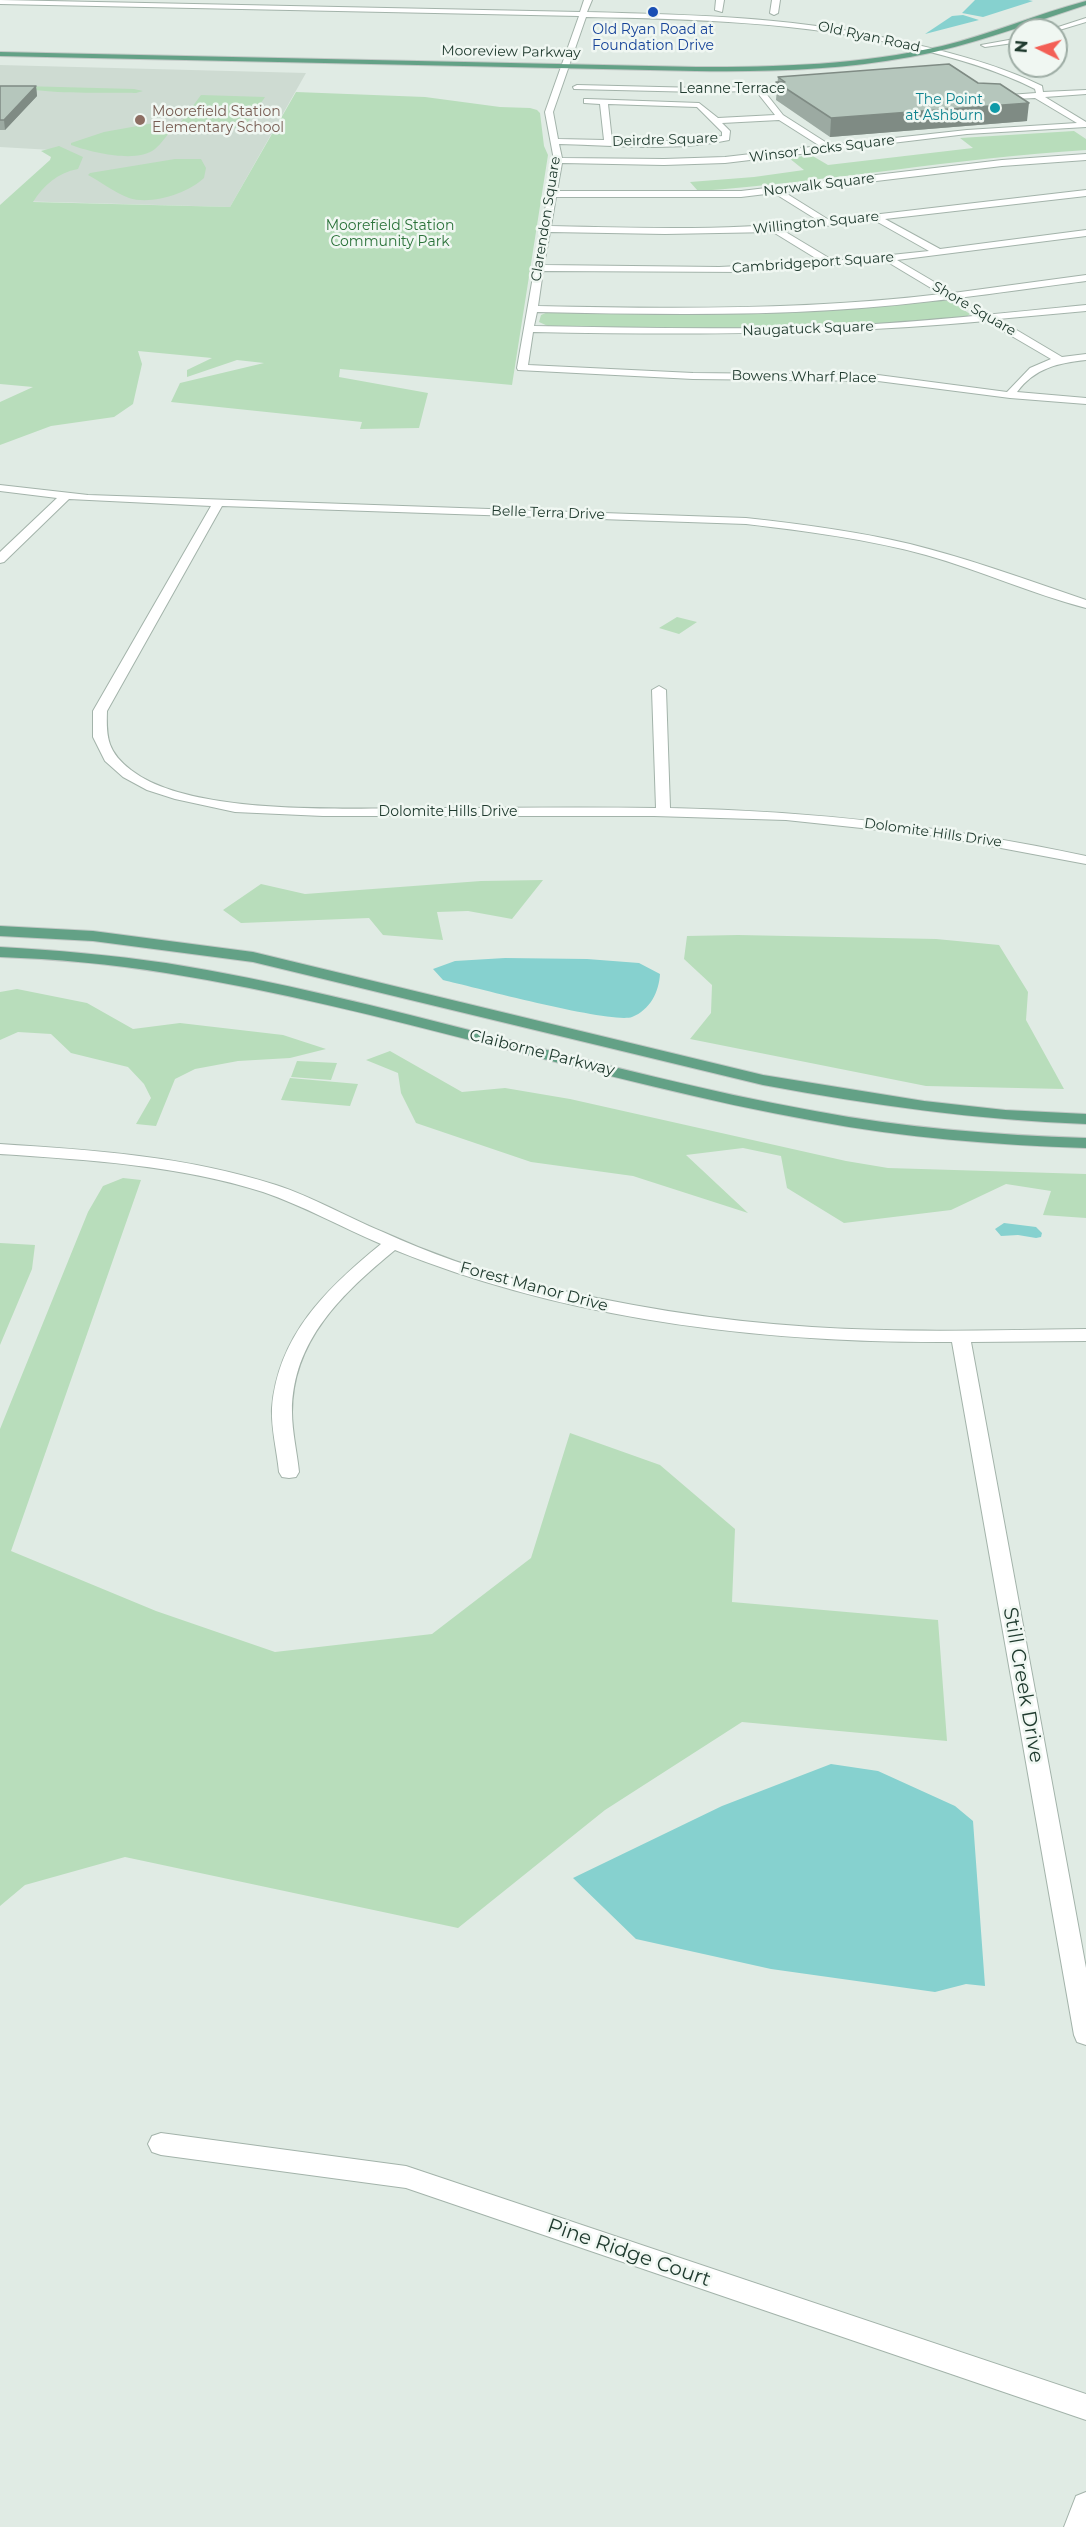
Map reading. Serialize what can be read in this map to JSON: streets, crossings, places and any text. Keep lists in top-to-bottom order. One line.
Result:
{"streets":{"main road":["Mooreview Parkway","Claiborne Parkway"],"street":["Old Ryan Road","Leanne Terrace","Deirdre Square","Winsor Locks Square","Norwalk Square","Clarendon Square","Willington Square","Cambridgeport Square","Shore Square","Naugatuck Square","Bowens Wharf Place","Belle Terra Drive","Dolomite Hills Drive","Forest Manor Drive","Still Creek Drive","Pine Ridge Court"]},"crossings":[["Old Ryan Road","Mooreview Parkway"],["Old Ryan Road","Winsor Locks Square"],["Old Ryan Road","Clarendon Square"],["Mooreview Parkway","Clarendon Square"],["Deirdre Square","Clarendon Square"],["Winsor Locks Square","Clarendon Square"],["Norwalk Square","Clarendon Square"],["Clarendon Square","Willington Square"],["Clarendon Square","Cambridgeport Square"],["Clarendon Square","Naugatuck Square"],["Clarendon Square","Bowens Wharf Place"],["Cambridgeport Square","Shore Square"],["Shore Square","Naugatuck Square"],["Belle Terra Drive","Dolomite Hills Drive"],["Forest Manor Drive","Still Creek Drive"]],"parks":["Moorefield Station Community Park"],"places":["Old Ryan Road at Foundation Drive","The Point at Ashburn","Moorefield Station Elementary School"],"north":"left"}
